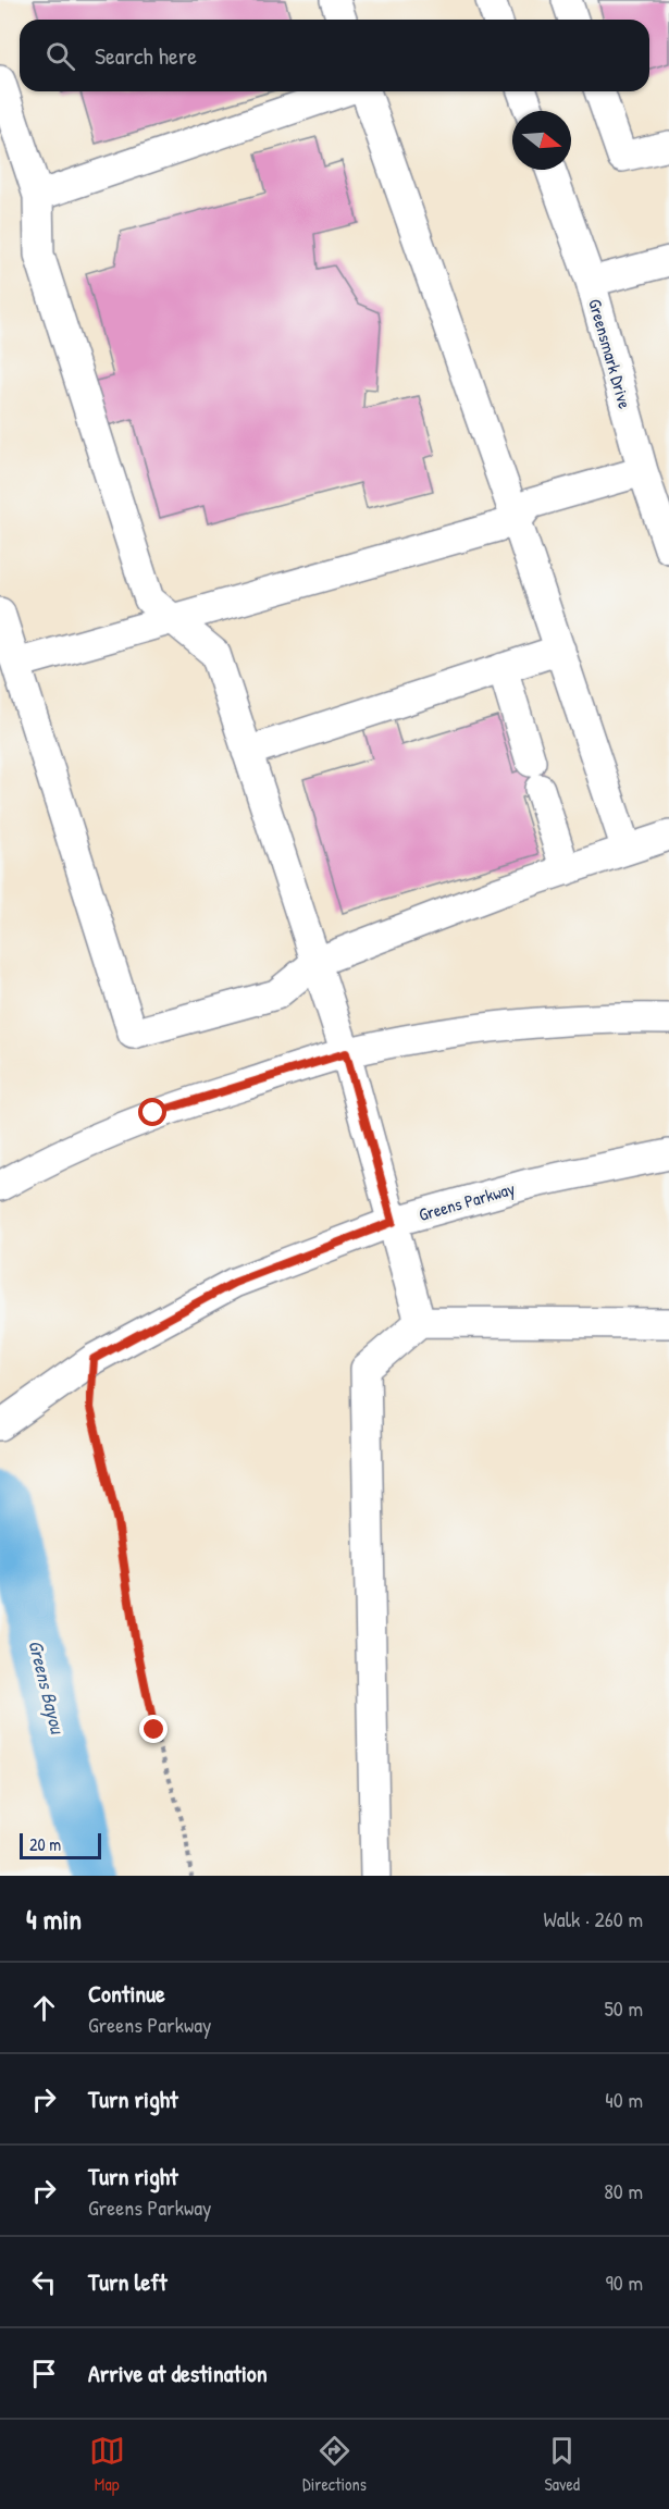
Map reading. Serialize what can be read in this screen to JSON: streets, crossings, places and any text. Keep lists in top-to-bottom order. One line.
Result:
{"streets":{"street":["Greensmark Drive","Greens Parkway"]},"water":["Greens Bayou"],"scale_bar":"20 m","north":"right","page":{"search":"Search here","scale":"20 m","heading":["4 min","Walk · 260 m"],"list":[["Continue","Greens Parkway","50 m"],["Turn right","40 m"],["Turn right","Greens Parkway","80 m"],["Turn left","90 m"],"Arrive at destination"],"nav":["Map","Directions","Saved"]}}
